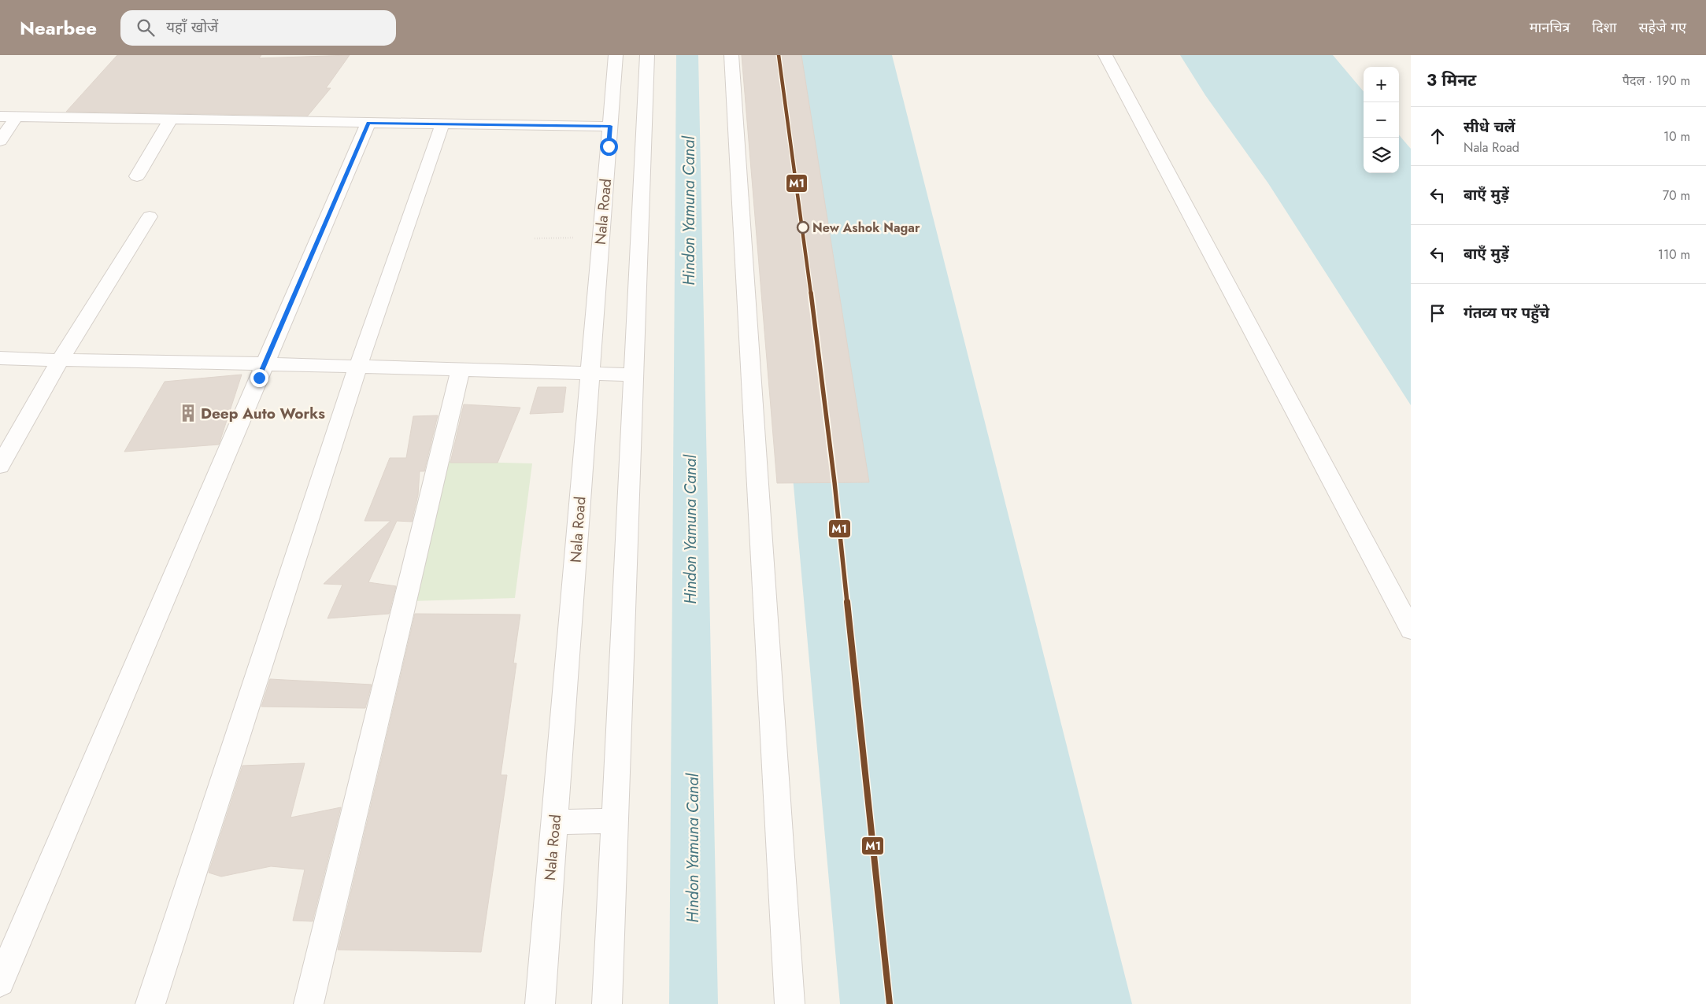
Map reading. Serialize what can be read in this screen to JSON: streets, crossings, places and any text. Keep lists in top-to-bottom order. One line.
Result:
{"streets":{"street":["Nala Road"]},"water":["Hindon Yamuna Canal"],"places":{"other":["New Ashok Nagar"],"building":["Deep Auto Works"]},"lines":["transit line M1"],"page":{"header":"Nearbee","search":"यहाँ खोजें","nav":["मानचित्र","दिशा","सहेजे गए"],"heading":["3 मिनट","पैदल · 190 m"],"map_buttons":["+","−"],"list":[["सीधे चलें","Nala Road","10 m"],["बाएँ मुड़ें","70 m"],["बाएँ मुड़ें","110 m"],"गंतव्य पर पहुँचे"]}}
